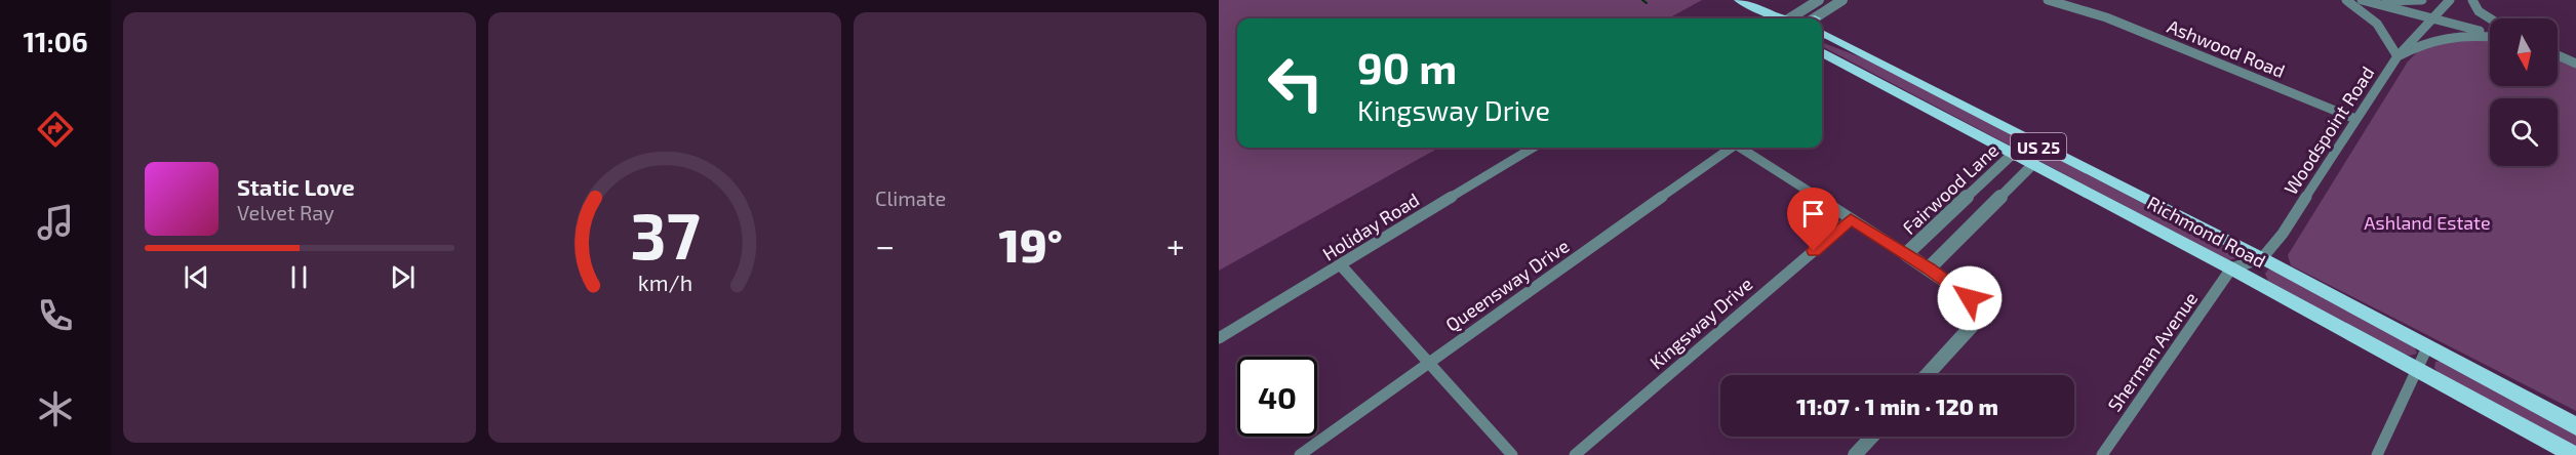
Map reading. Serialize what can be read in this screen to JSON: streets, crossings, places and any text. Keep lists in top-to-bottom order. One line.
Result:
{"streets":{"main road":["US 25","Richmond Road"],"street":["Ashwood Road","Woodspoint Road","Fairwood Lane","Holiday Road","Queensway Drive","Kingsway Drive","Sherman Avenue"]},"crossings":[["Ashwood Road","Woodspoint Road"],["Woodspoint Road","Richmond Road"],["Fairwood Lane","Richmond Road"],["Richmond Road","Sherman Avenue"]],"parks":["Ashland Estate"],"north":"bottom","page":{"tabs":"11:06","tile":"Climate","turn":["90 m","Kingsway Drive"],"song":["Static Love","Velvet Ray"],"heat":["−","19°","+"],"limit":"40","trip":"11:07 · 1 min · 120 m","gauge":["37","km/h"]}}
